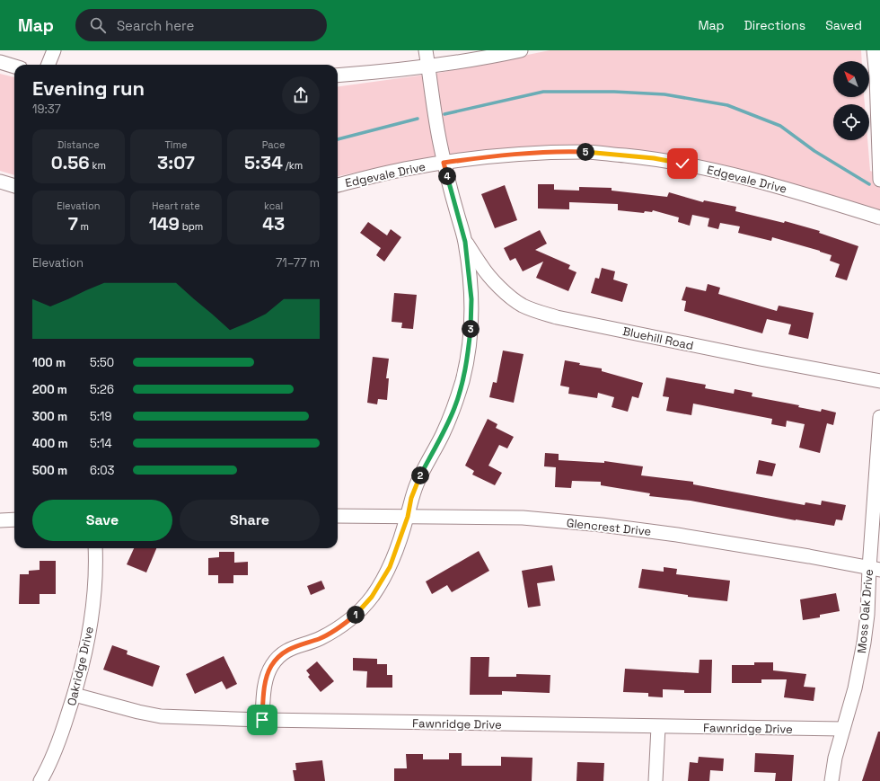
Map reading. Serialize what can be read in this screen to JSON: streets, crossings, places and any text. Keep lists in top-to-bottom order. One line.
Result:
{"streets":{"street":["Edgevale Drive","Bluehill Road","Glencrest Drive","Moss Oak Drive","Oakridge Drive","Fawnridge Drive"]},"crossings":[["Glencrest Drive","Moss Oak Drive"],["Moss Oak Drive","Fawnridge Drive"],["Oakridge Drive","Fawnridge Drive"]],"north":"top left","page":{"header":"Map","search":"Search here","nav":["Map","Directions","Saved"],"heading":["Evening run","19:37"],"stats":[["Distance","0.56 km"],["Time","3:07"],["Pace","5:34 /km"],["Elevation","7 m"],["Heart rate","149 bpm"],["kcal","43"]],"pins":["5","4","3","2","1"],"chart":["Elevation","71–77 m"],"list":[{"name":"100 m","note":"5:50"},{"name":"200 m","note":"5:26"},{"name":"300 m","note":"5:19"},{"name":"400 m","note":"5:14"},{"name":"500 m","note":"6:03"}],"buttons":["Save","Share"]}}
